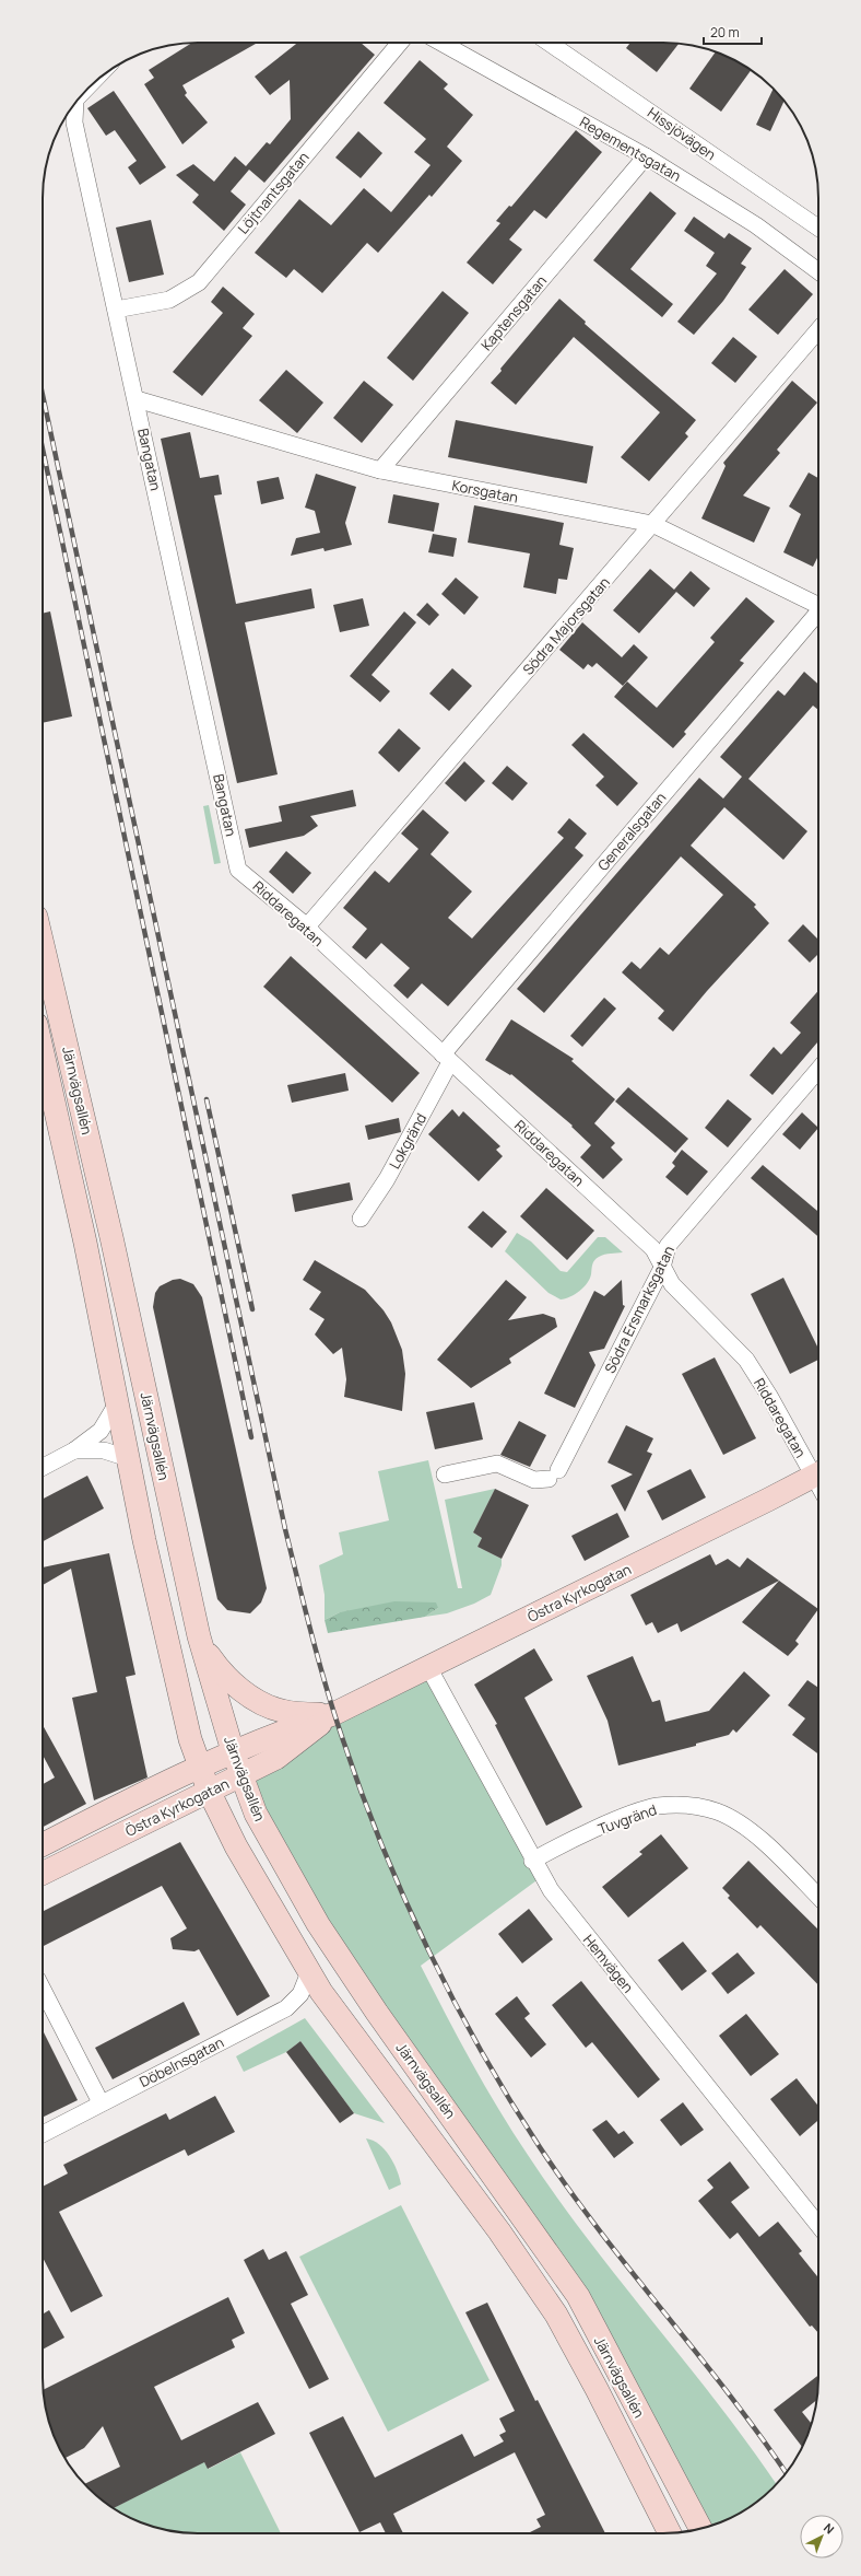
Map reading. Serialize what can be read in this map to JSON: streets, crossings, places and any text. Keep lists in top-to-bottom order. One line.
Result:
{"streets":{"main road":["Järnvägsallén","Östra Kyrkogatan"],"street":["Hissjövägen","Regementsgatan","Löjtnantsgatan","Kaptensgatan","Bangatan","Korsgatan","Södra Majorsgatan","Generalsgatan","Riddaregatan","Lokgränd","Södra Ersmarksgatan","Tuvgränd","Hemvägen","Döbelnsgatan"]},"crossings":[["Regementsgatan","Kaptensgatan"],["Löjtnantsgatan","Bangatan"],["Kaptensgatan","Korsgatan"],["Bangatan","Korsgatan"],["Bangatan","Riddaregatan"],["Korsgatan","Södra Majorsgatan"],["Södra Majorsgatan","Riddaregatan"],["Generalsgatan","Riddaregatan"],["Generalsgatan","Lokgränd"],["Riddaregatan","Lokgränd"],["Riddaregatan","Södra Ersmarksgatan"],["Järnvägsallén","Östra Kyrkogatan"],["Järnvägsallén","Döbelnsgatan"],["Östra Kyrkogatan","Hemvägen"],["Tuvgränd","Hemvägen"]],"scale_bar":"20 m","north":"top right"}
